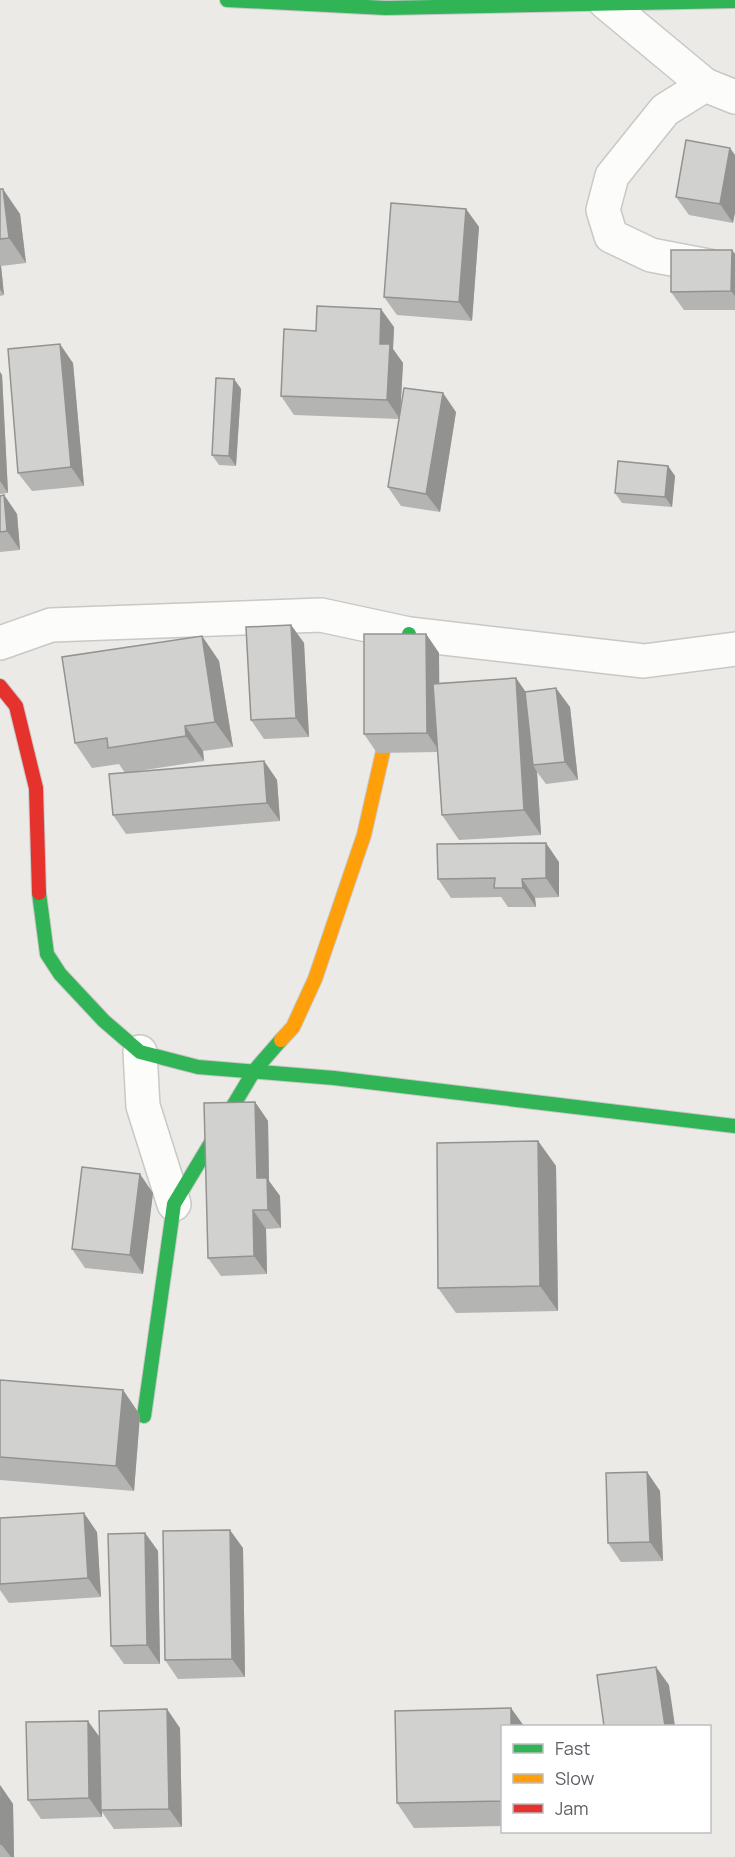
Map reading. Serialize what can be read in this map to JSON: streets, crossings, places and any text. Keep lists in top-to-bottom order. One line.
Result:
{"legend":["Fast","Slow","Jam"]}
